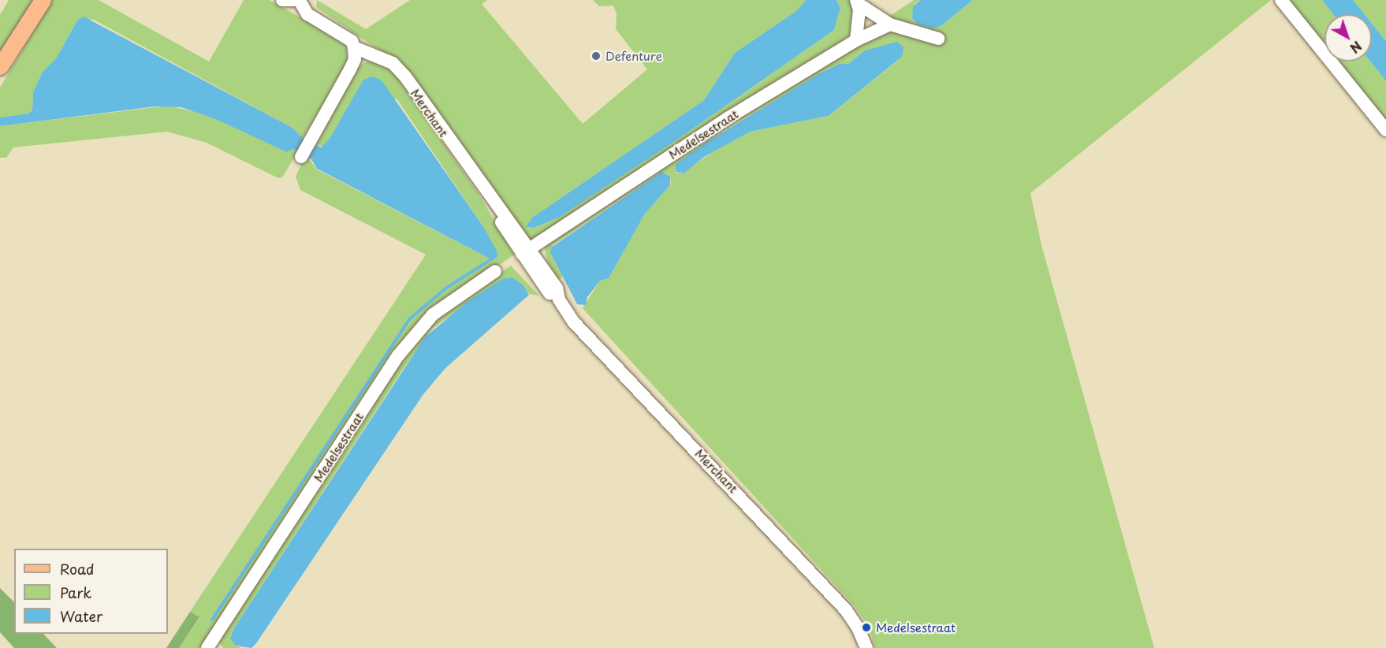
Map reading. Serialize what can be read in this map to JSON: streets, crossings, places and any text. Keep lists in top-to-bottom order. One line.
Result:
{"streets":{"street":["Merchant","Medelsestraat"]},"crossings":[["Merchant","Medelsestraat"]],"places":["Defenture","Medelsestraat"],"legend":["Road","Park","Water"],"north":"bottom right"}
